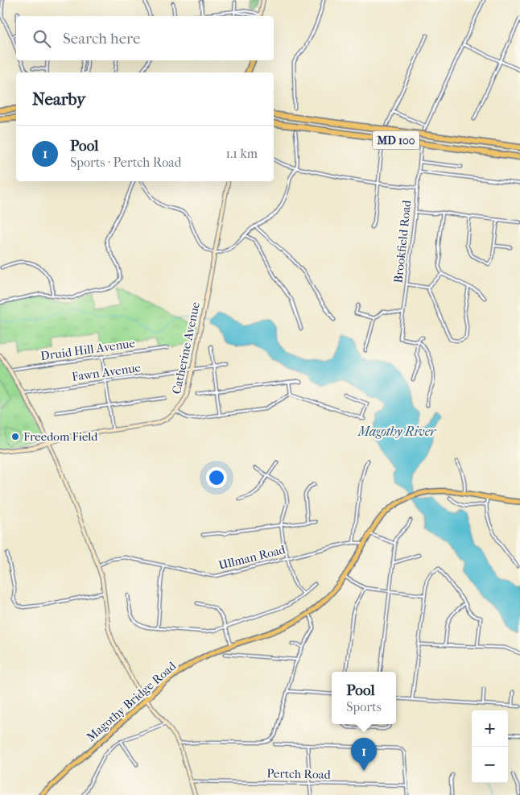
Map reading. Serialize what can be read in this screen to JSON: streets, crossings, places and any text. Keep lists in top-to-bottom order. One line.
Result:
{"streets":{"highway":["MD 100"],"main road":["Catherine Avenue","Magothy Bridge Road"],"street":["Brookfield Road","Druid Hill Avenue","Fawn Avenue","Ullman Road","Pertch Road"]},"crossings":[["Catherine Avenue","Fawn Avenue"],["Ullman Road","Magothy Bridge Road"]],"water":["Magothy River"],"places":["Freedom Field"],"page":{"search":"Search here","heading":"Nearby","list":[{"mark":"1","name":"Pool","note":"Sports · Pertch Road","value":"1.1 km"}],"popup":["Pool","Sports"],"map_buttons":["+","−"],"pins":"1"}}
